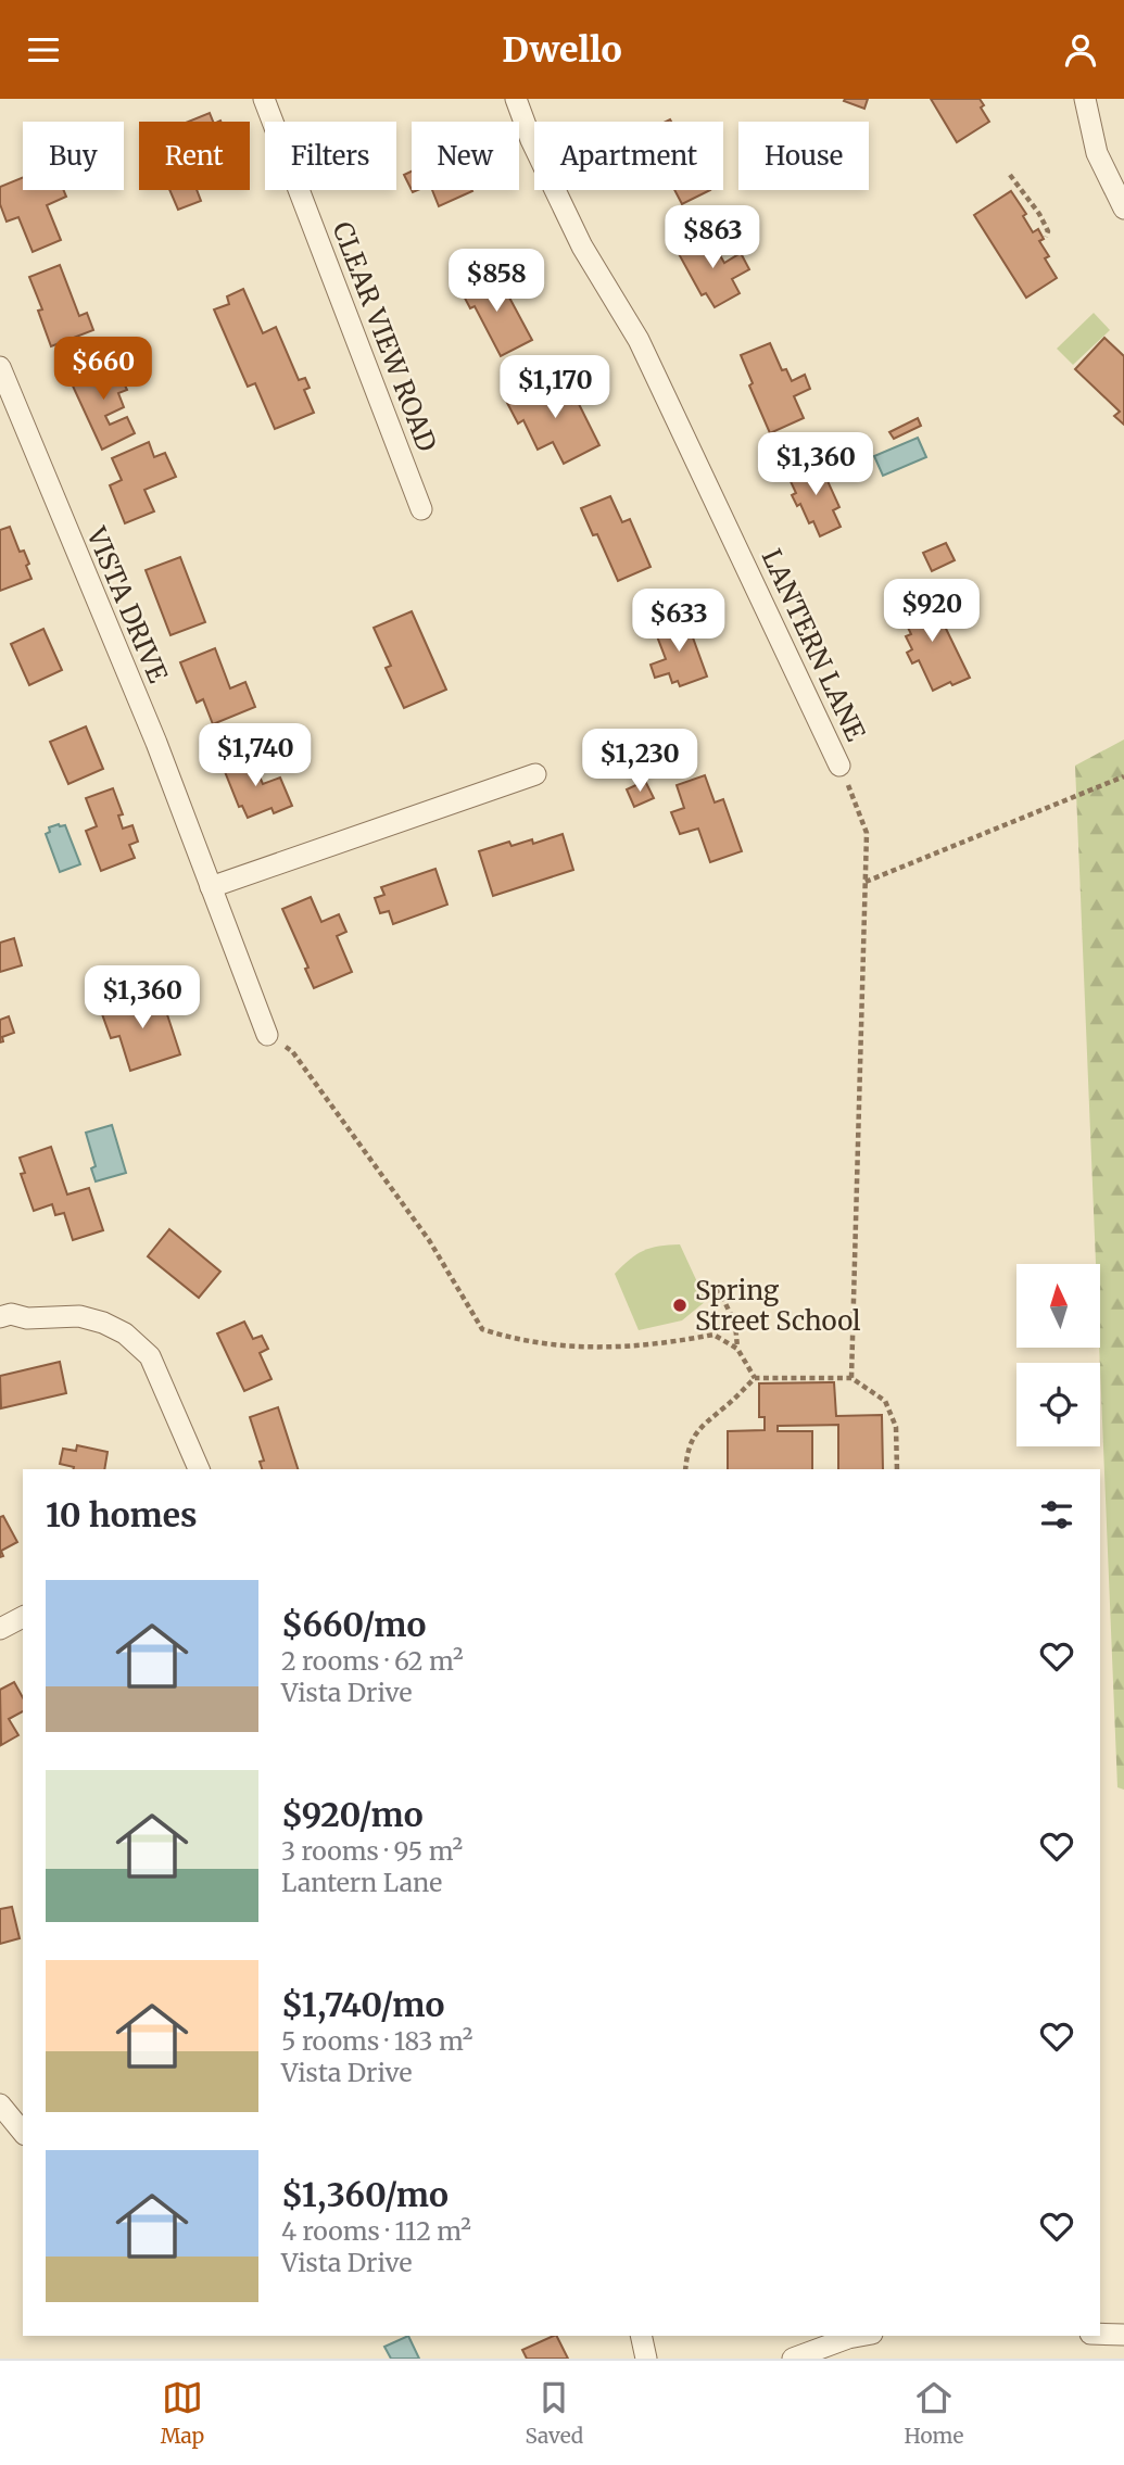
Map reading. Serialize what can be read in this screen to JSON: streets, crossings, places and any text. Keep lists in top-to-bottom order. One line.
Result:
{"streets":{"street":["CLEAR VIEW ROAD","VISTA DRIVE","LANTERN LANE"]},"places":["Spring Street School"],"north":"top","page":{"header":"Dwello","chip":["Buy","Rent","Filters","New","Apartment","House"],"price":["$863","$858","$660","$1,170","$1,360","$920","$633","$1,740","$1,230","$1,360"],"heading":"10 homes","list":[{"name":"$660/mo","note":"2 rooms · 62 m² · Vista Drive"},{"name":"$920/mo","note":"3 rooms · 95 m² · Lantern Lane"},{"name":"$1,740/mo","note":"5 rooms · 183 m² · Vista Drive"},{"name":"$1,360/mo","note":"4 rooms · 112 m² · Vista Drive"}],"tabs":["Map","Saved","Home"]}}
